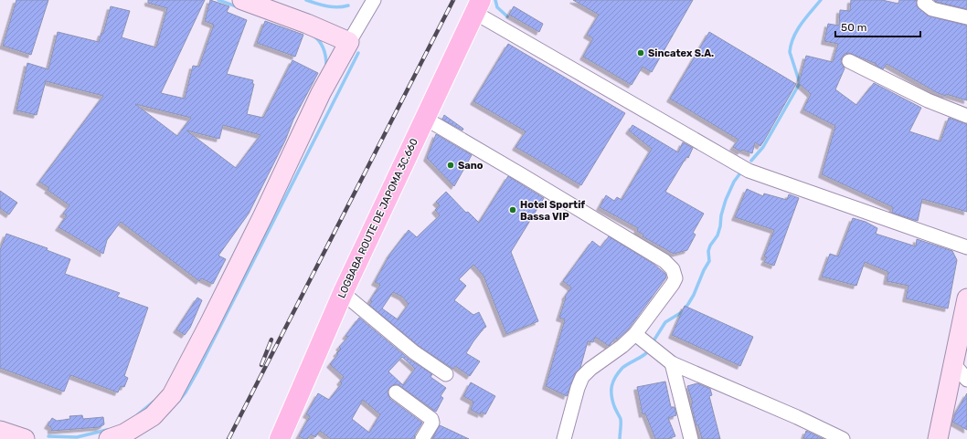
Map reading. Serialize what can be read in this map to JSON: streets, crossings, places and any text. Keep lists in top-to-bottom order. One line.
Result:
{"streets":{"main road":["LOGBABA ROUTE DE JAPOMA 3C.660"]},"places":["Sincatex S.A.","Sano","Hotel Sportif Bassa VIP"],"scale_bar":"50 m"}
